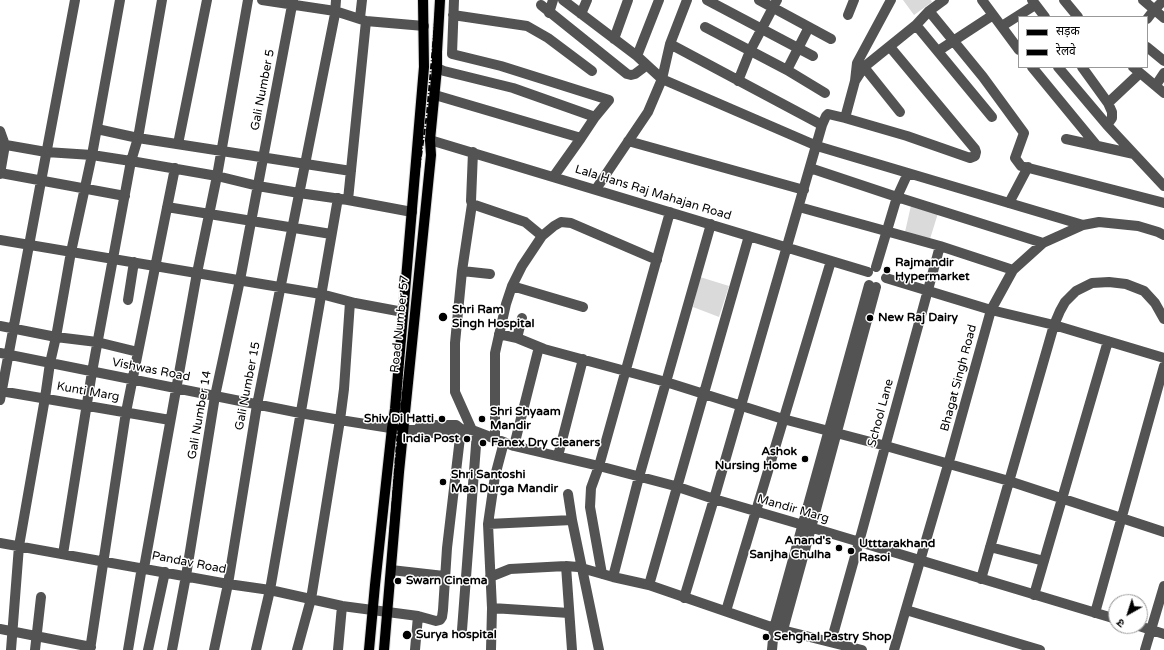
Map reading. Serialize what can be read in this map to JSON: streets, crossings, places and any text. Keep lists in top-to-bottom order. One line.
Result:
{"streets":{"main road":["Road Number 57"],"street":["Gali Number 5","Lala Hans Raj Mahajan Road","Vishwas Road","Bhagat Singh Road","Gali Number 15","Kunti Marg","School Lane","Gali Number 14","Mandir Marg","Pandav Road"]},"crossings":[["Gali Number 5","Gali Number 14"],["Lala Hans Raj Mahajan Road","Road Number 57"],["Road Number 57","Vishwas Road"],["Road Number 57","Mandir Marg"],["Road Number 57","Pandav Road"],["Vishwas Road","Gali Number 15"],["Vishwas Road","Gali Number 14"],["Vishwas Road","Mandir Marg"],["Bhagat Singh Road","Mandir Marg"],["Gali Number 15","Pandav Road"],["School Lane","Mandir Marg"],["Gali Number 14","Pandav Road"]],"places":["Rajmandir Hypermarket","Shri Ram Singh Hospital","New Raj Dairy","Shiv Di Hatti","Shri Shyaam Mandir","India Post","Fanex Dry Cleaners","Ashok Nursing Home","Shri Santoshi Maa Durga Mandir","Anand's Sanjha Chulha","Utttarakhand Rasoi","Swarn Cinema","Surya hospital","Sehghal Pastry Shop"],"legend":["सड़क","रेलवे"],"north":"bottom left"}
